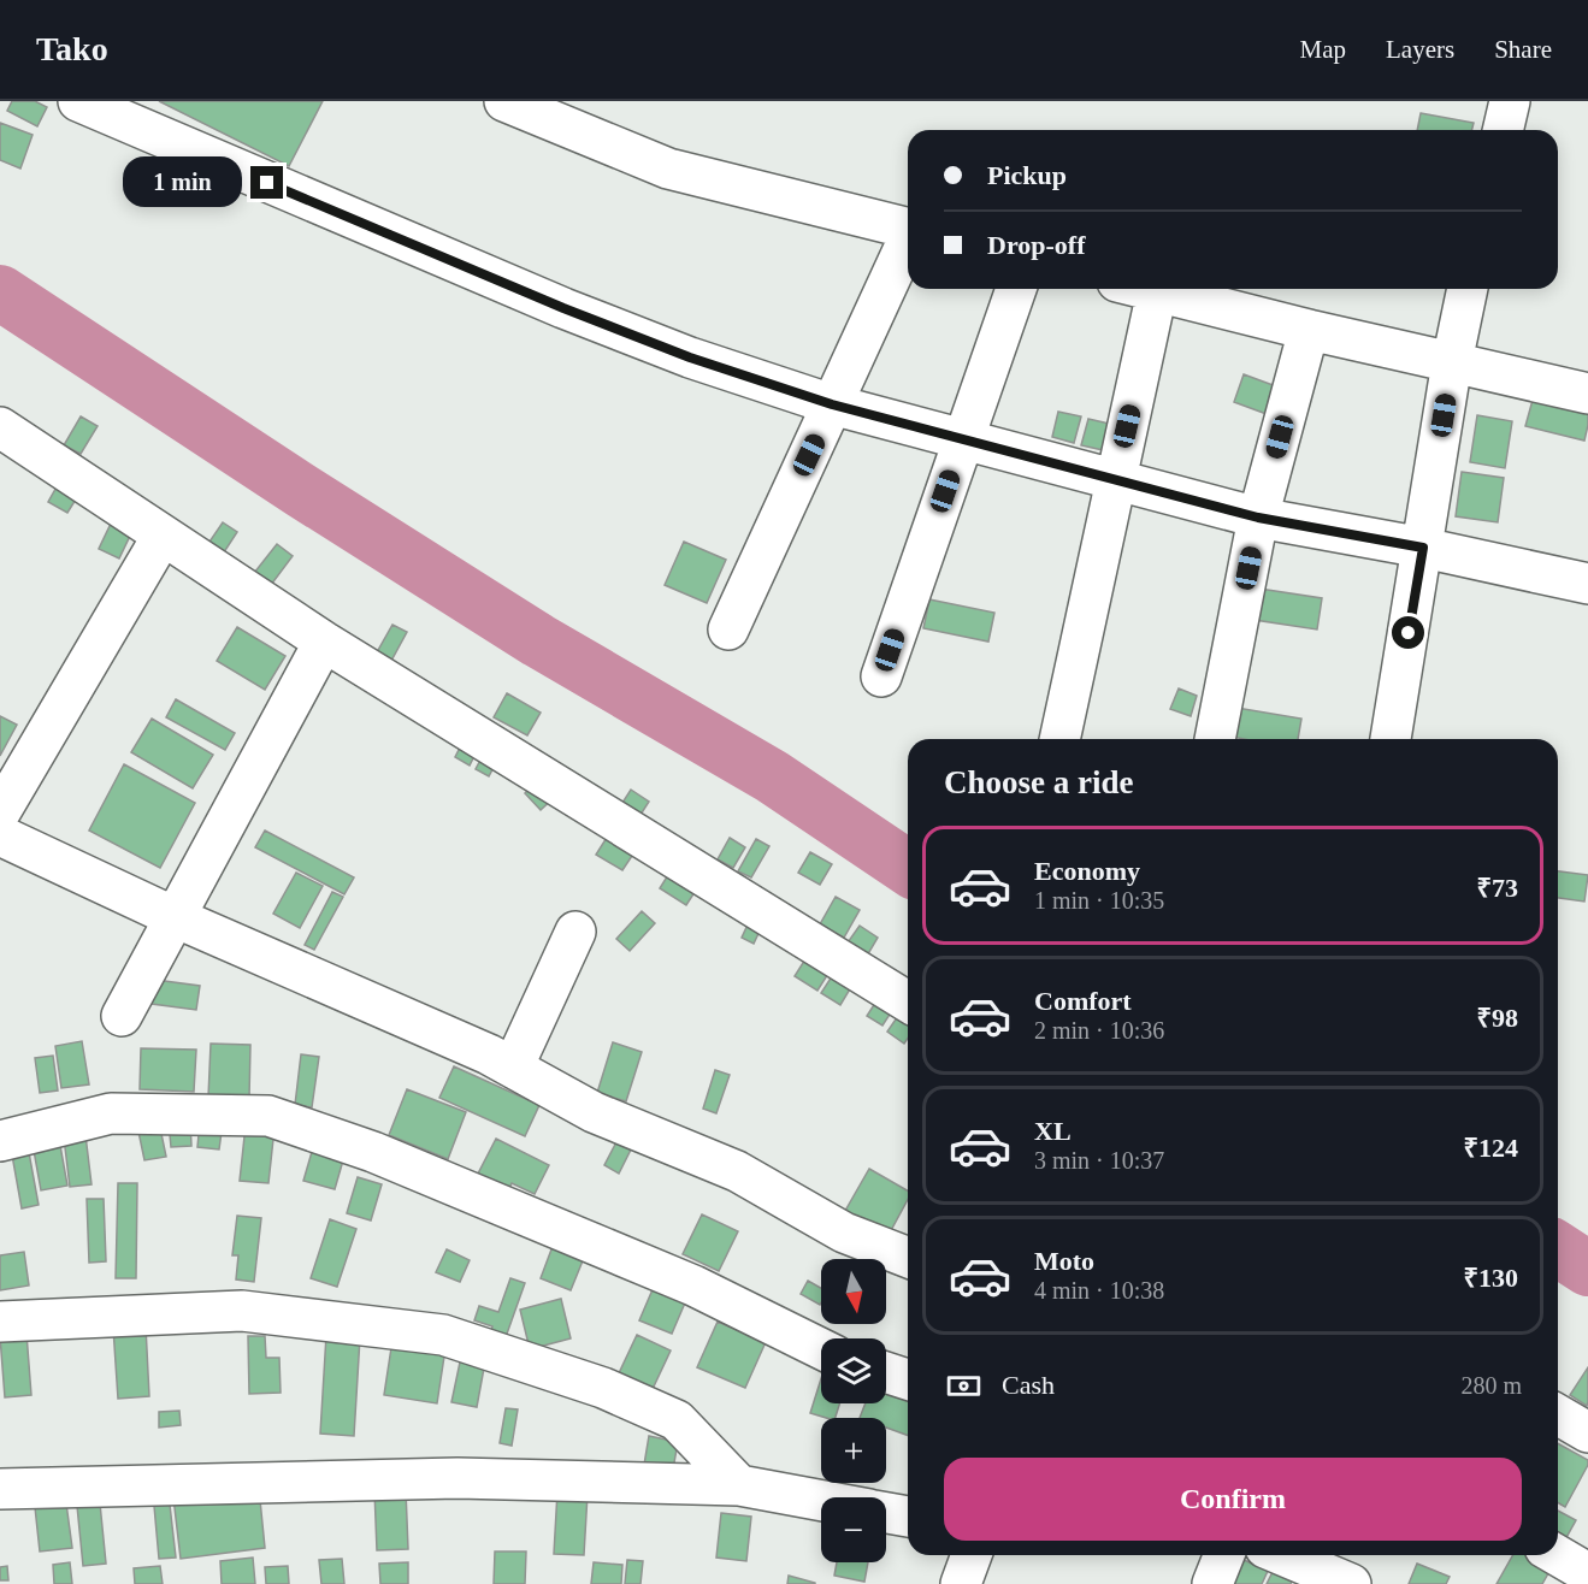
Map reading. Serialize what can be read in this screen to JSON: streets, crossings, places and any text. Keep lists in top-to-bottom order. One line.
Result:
{"north":"bottom","page":{"header":"Tako","nav":["Map","Layers","Share"],"banner":["Pickup","Drop-off"],"bubble":"1 min","heading":"Choose a ride","list":[{"name":"Economy","note":"1 min · 10:35","value":"₹73"},{"name":"Comfort","note":"2 min · 10:36","value":"₹98"},{"name":"XL","note":"3 min · 10:37","value":"₹124"},{"name":"Moto","note":"4 min · 10:38","value":"₹130"}],"map_buttons":["+","−"],"pay":["Cash","280 m"],"buttons":"Confirm"}}
